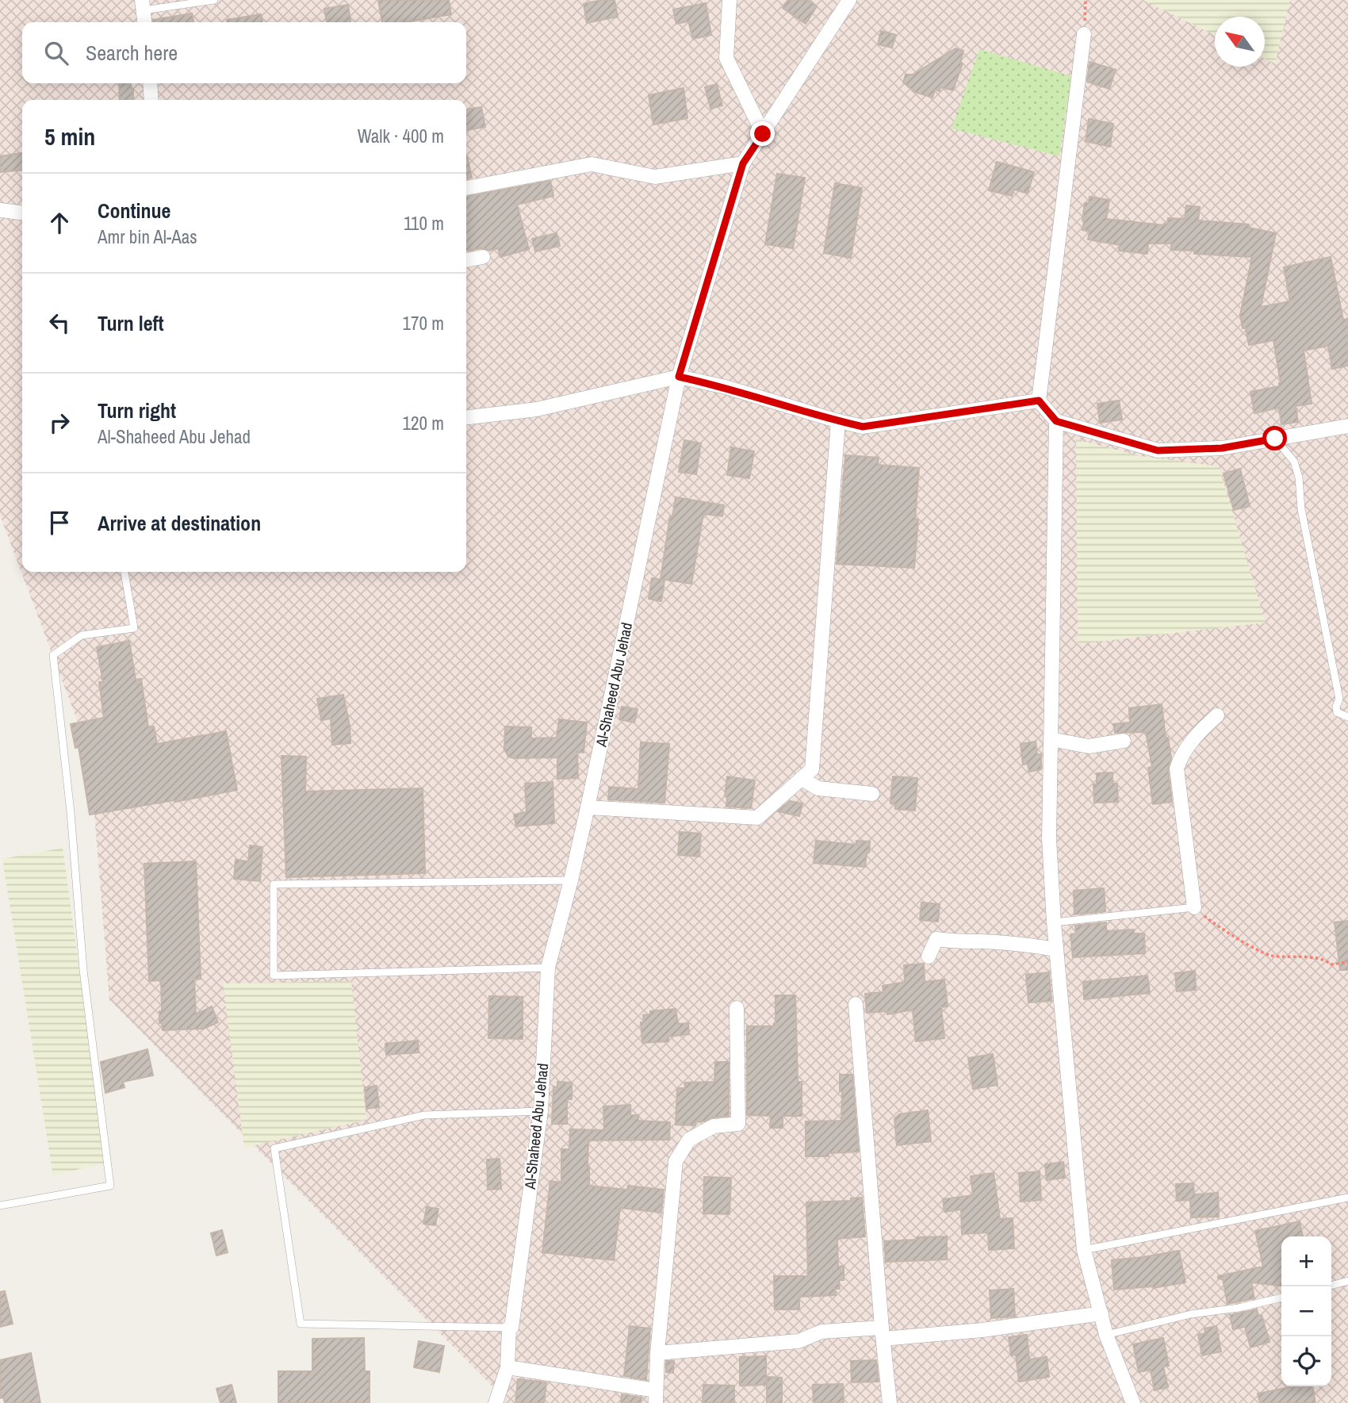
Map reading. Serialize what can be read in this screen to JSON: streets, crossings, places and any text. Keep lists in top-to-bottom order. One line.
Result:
{"streets":{"street":["Al-Shaheed Abu Jehad"]},"north":"top left","page":{"search":"Search here","heading":["5 min","Walk · 400 m"],"list":[["Continue","Amr bin Al-Aas","110 m"],["Turn left","170 m"],["Turn right","Al-Shaheed Abu Jehad","120 m"],"Arrive at destination"],"map_buttons":["+","−"]}}
